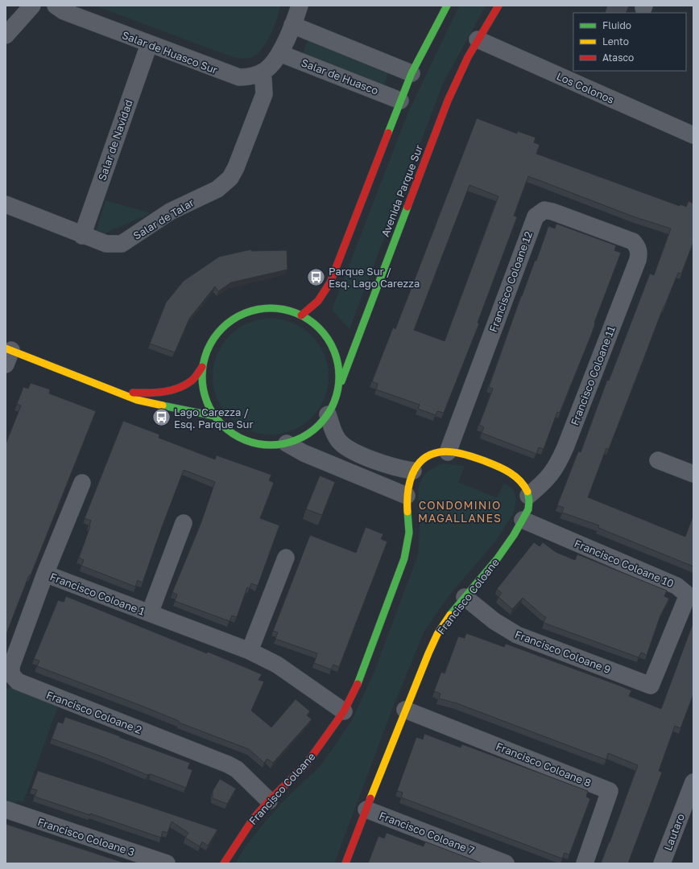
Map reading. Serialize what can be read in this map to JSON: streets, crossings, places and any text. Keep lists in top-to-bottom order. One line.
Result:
{"streets":{"street":["Salar de Huasco Sur","Salar de Huasco","Los Colonos","Salar de Navidad","Avenida Parque Sur","Salar de Talar","Francisco Coloane 12","Francisco Coloane 11","Francisco Coloane 10","Francisco Coloane 1","Francisco Coloane","Francisco Coloane 9","Francisco Coloane 2","Francisco Coloane 8","Lautaro","Francisco Coloane 7","Francisco Coloane 3"]},"crossings":[["Salar de Huasco Sur","Salar de Navidad"],["Salar de Huasco Sur","Salar de Talar"],["Los Colonos","Avenida Parque Sur"],["Salar de Navidad","Salar de Talar"],["Francisco Coloane 12","Francisco Coloane 11"],["Francisco Coloane 12","Francisco Coloane"],["Francisco Coloane 11","Francisco Coloane"],["Francisco Coloane 10","Francisco Coloane"],["Francisco Coloane 10","Francisco Coloane 9"],["Francisco Coloane 1","Francisco Coloane"],["Francisco Coloane 1","Francisco Coloane 2"],["Francisco Coloane","Francisco Coloane 9"],["Francisco Coloane","Francisco Coloane 2"],["Francisco Coloane","Francisco Coloane 8"],["Francisco Coloane","Francisco Coloane 7"]],"districts":["CONDOMINIO MAGALLANES"],"places":{"bus stop":["Parque Sur / Esq. Lago Carezza","Lago Carezza / Esq. Parque Sur"]},"legend":["Fluido","Lento","Atasco"]}
